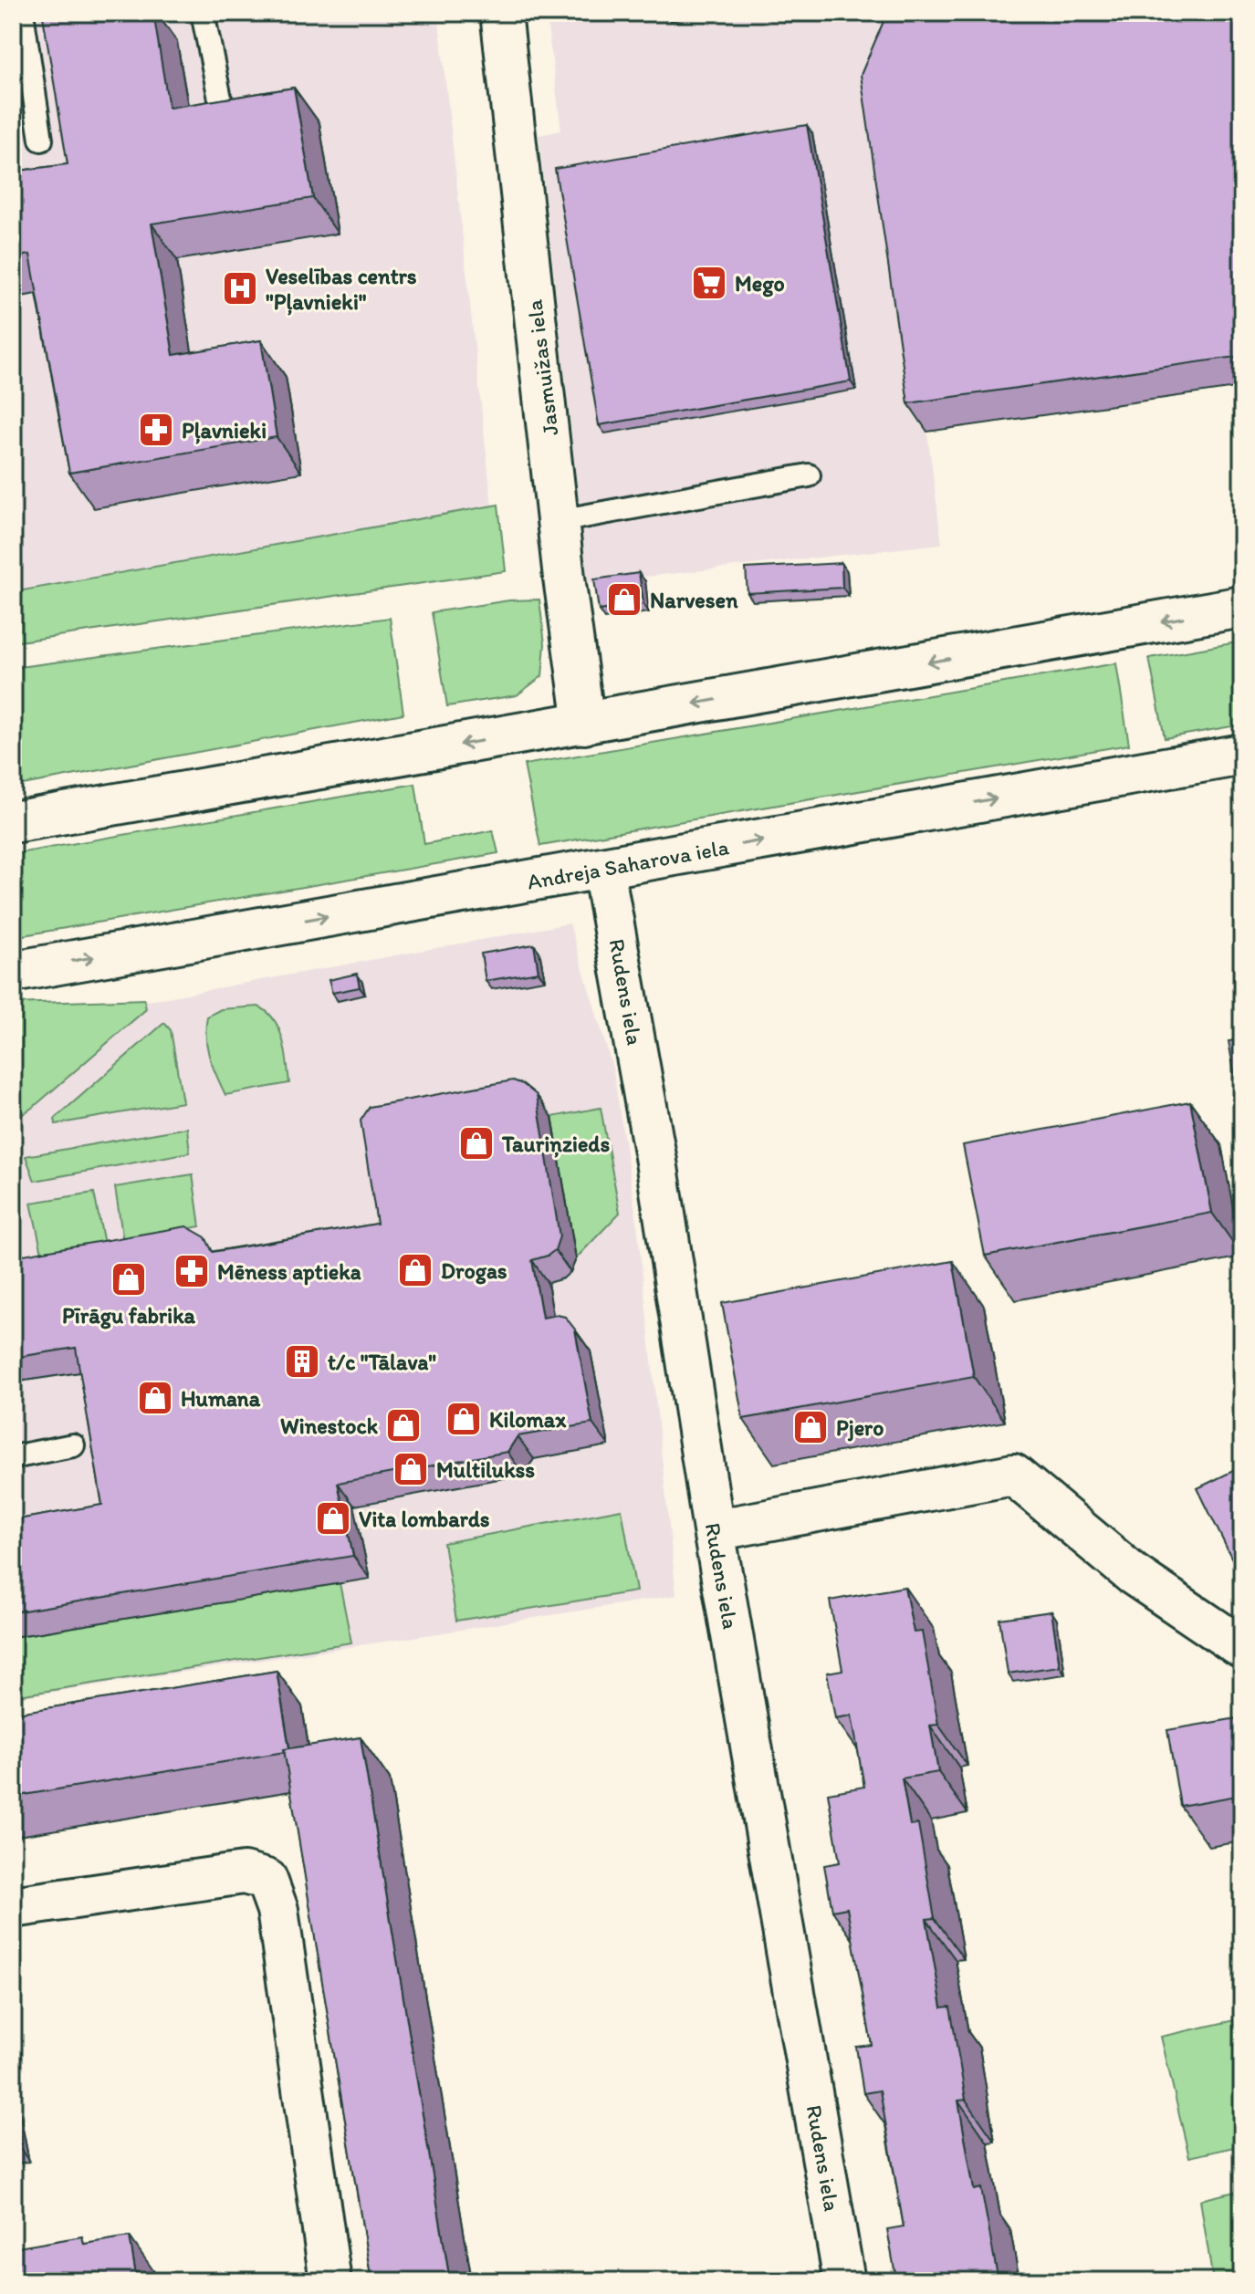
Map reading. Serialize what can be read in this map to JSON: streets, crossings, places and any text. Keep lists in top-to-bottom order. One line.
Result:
{"streets":{"street":["Jasmuižas iela","Andreja Saharova iela","Rudens iela"]},"crossings":[["Andreja Saharova iela","Rudens iela"]],"places":{"supermarket":["Mego"],"hospital":["Veselības centrs \"Pļavnieki\""],"pharmacy":["Pļavnieki","Mēness aptieka"],"shop":["Narvesen","Tauriņzieds","Drogas","Pīrāgu fabrika","Humana","Kilomax","Winestock","Pjero","Multilukss","Vita lombards"],"building":["t/c \"Tālava\""]}}
